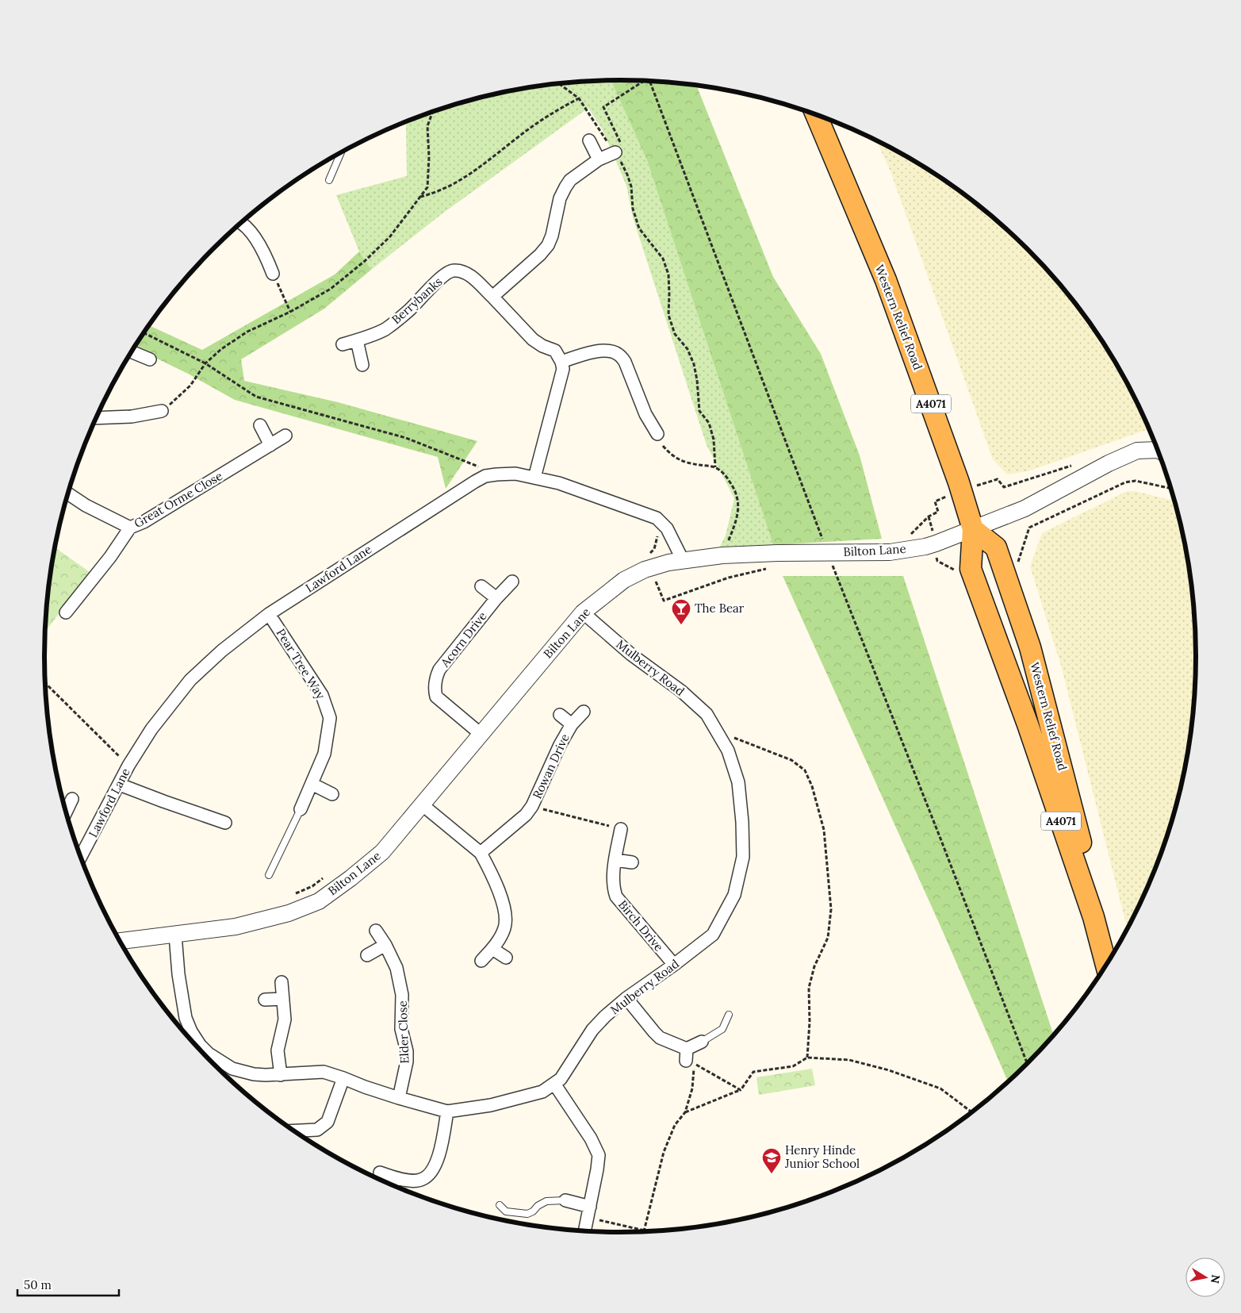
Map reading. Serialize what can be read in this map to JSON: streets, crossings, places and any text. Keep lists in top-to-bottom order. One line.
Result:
{"streets":{"highway":["Western Relief Road","A4071"],"street":["Berrybanks","Great Orme Close","Bilton Lane","Lawford Lane","Acorn Drive","Pear Tree Way","Mulberry Road","Rowan Drive","Birch Drive","Elder Close"]},"crossings":[["Western Relief Road","Bilton Lane"],["Bilton Lane","Acorn Drive"],["Bilton Lane","Mulberry Road"],["Lawford Lane","Pear Tree Way"],["Mulberry Road","Birch Drive"],["Mulberry Road","Elder Close"]],"places":{"bar":["The Bear"],"school or university":["Henry Hinde Junior School"]},"scale_bar":"50 m","north":"right"}
